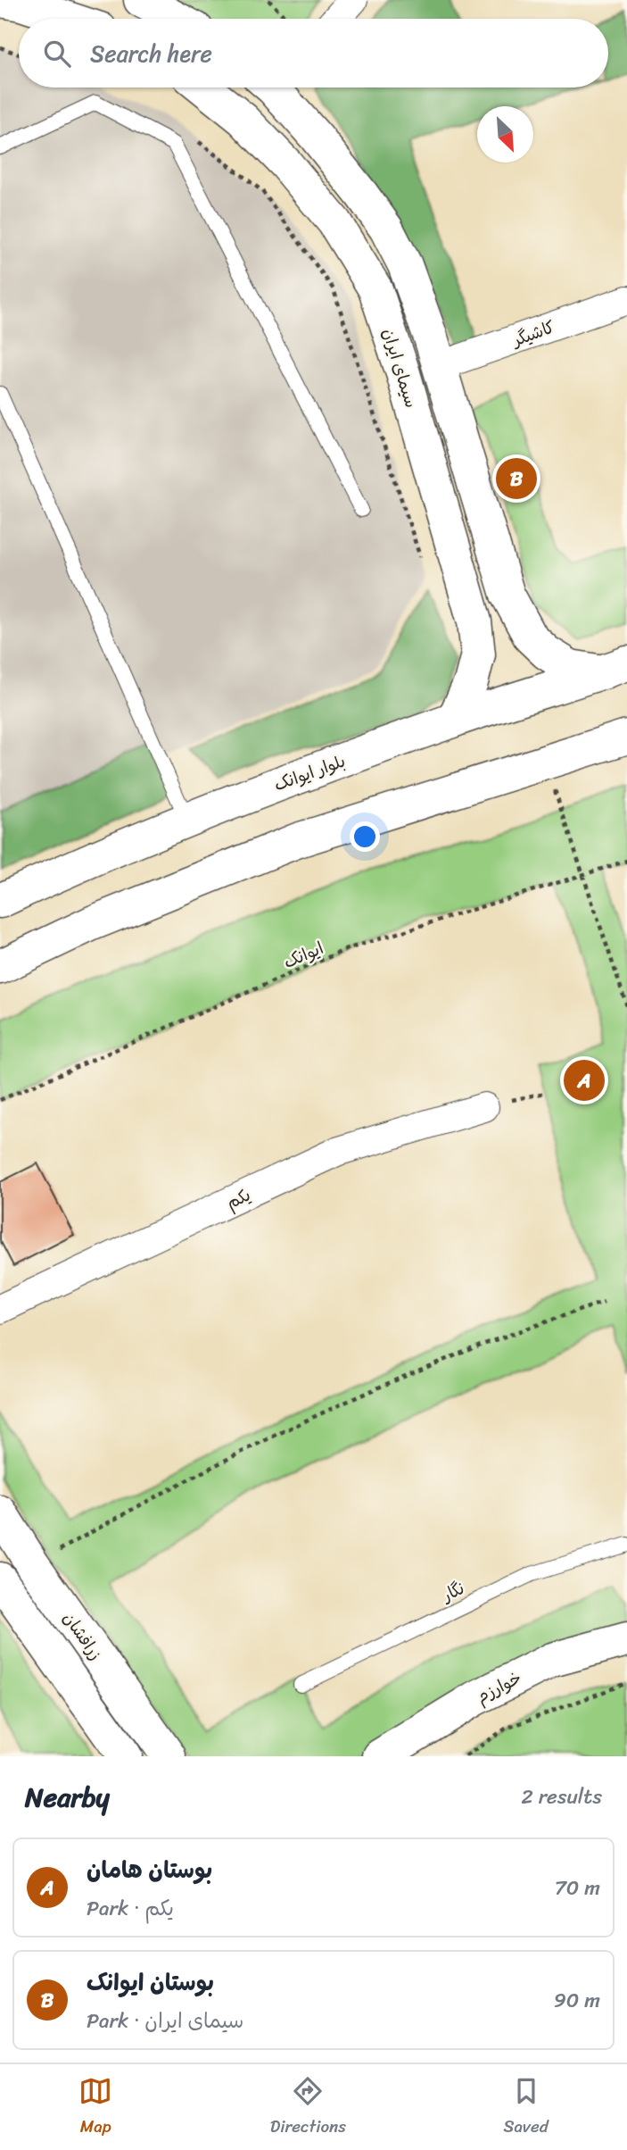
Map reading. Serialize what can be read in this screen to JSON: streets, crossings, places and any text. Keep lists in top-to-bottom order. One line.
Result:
{"streets":{"street":["کاشیگر","سیمای ایران","بلوار ایوانک","یکم","زرافشان","خوارزم"],"lane":["نگار"],"path":["ایوانک"]},"crossings":[["سیمای ایران","بلوار ایوانک"]],"north":"bottom right","page":{"search":"Search here","pins":["B","A"],"heading":["Nearby","2 results"],"list":[{"mark":"A","name":"بوستان هامان","note":"Park · یکم","value":"70 m"},{"mark":"B","name":"بوستان ایوانک","note":"Park · سیمای ایران","value":"90 m"}],"nav":["Map","Directions","Saved"]}}
